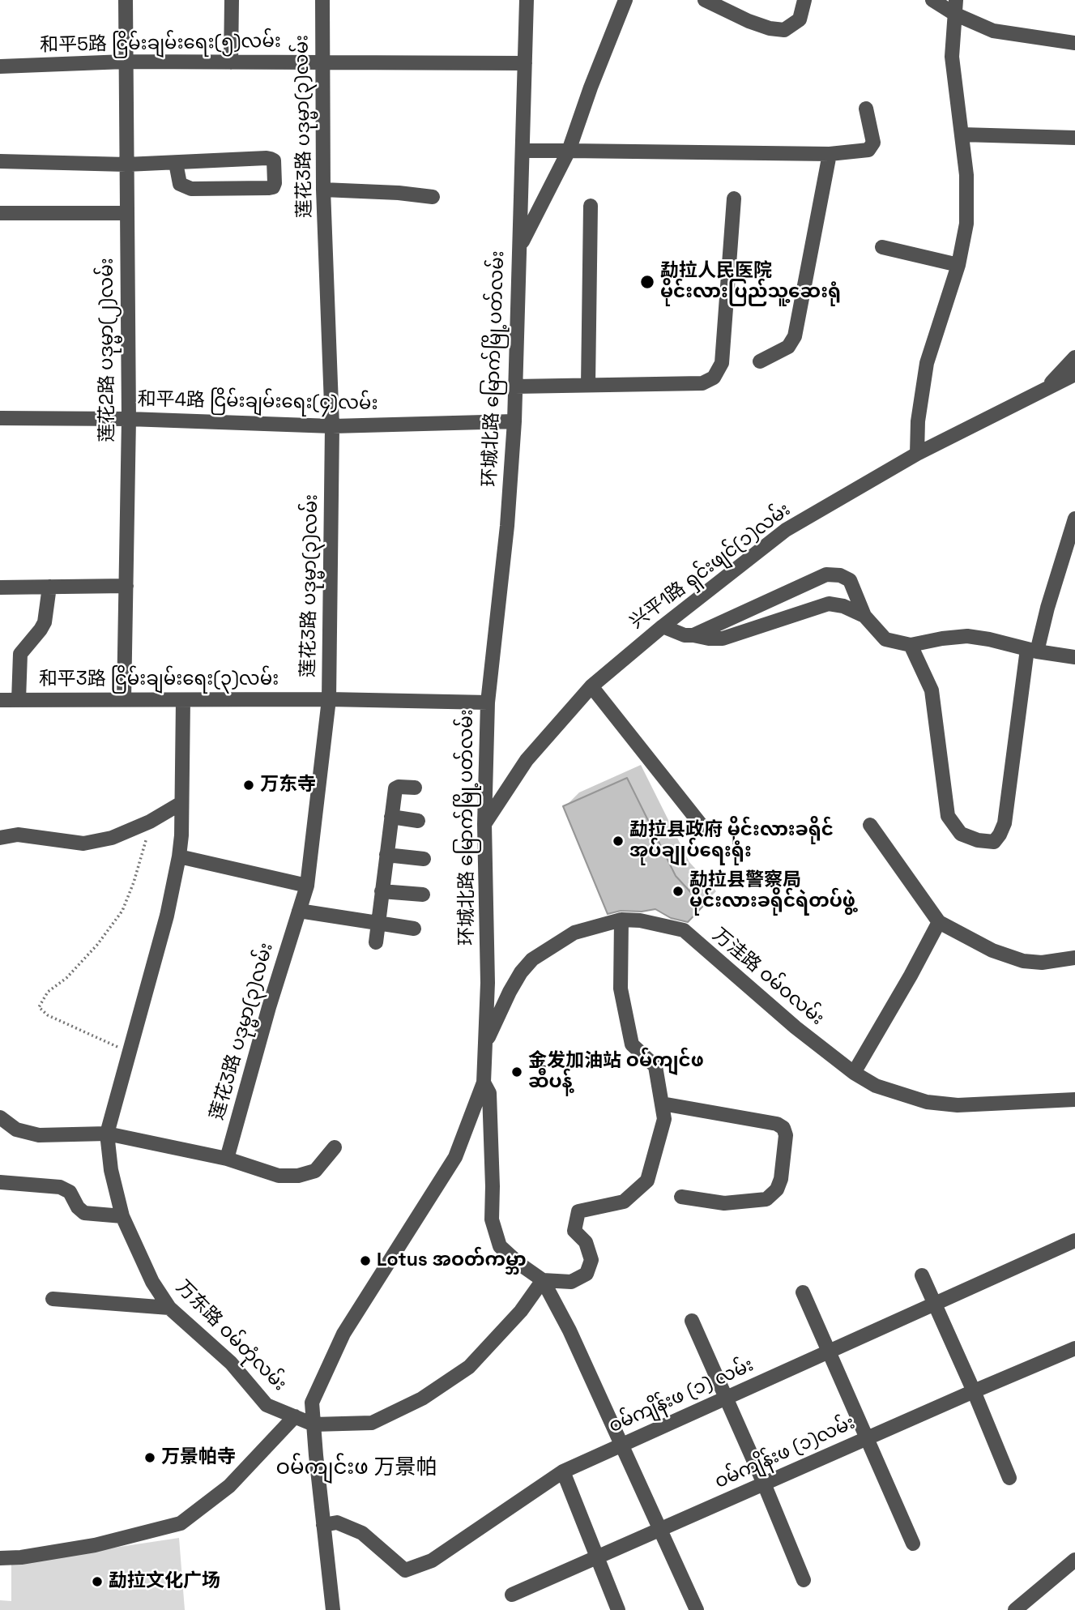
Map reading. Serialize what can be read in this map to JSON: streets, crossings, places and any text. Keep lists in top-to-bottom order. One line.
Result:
{"streets":{"street":["和平5路 ငြိမ်းချမ်းရေး(၅)လမ်း","莲花3路 ပဒုမ္မာ(၃)လမ်း","莲花2路 ပဒုမ္မာ(၂)လမ်း","环城北路 မြောက်မြို့ပတ်လမ်း","和平4路 ငြိမ်းချမ်းရေး(၄)လမ်း","兴平1路 ရှင်းဖျင်(၁)လမ်း","和平3路 ငြိမ်းချမ်းရေး(၃)လမ်း","万洼路 ဝမ်ဝလမ်း","万东路 ဝမ်တုံလမ်း","ဝမ်ကျိန်းဖ (၁) လမ်း","ဝမ်ကျိန်းဖ (၁)လမ်း"]},"crossings":[["和平5路 ငြိမ်းချမ်းရေး(၅)လမ်း","莲花3路 ပဒုမ္မာ(၃)လမ်း"],["和平5路 ငြိမ်းချမ်းရေး(၅)လမ်း","莲花2路 ပဒုမ္မာ(၂)လမ်း"],["和平5路 ငြိမ်းချမ်းရေး(၅)လမ်း","环城北路 မြောက်မြို့ပတ်လမ်း"],["莲花3路 ပဒုမ္မာ(၃)လမ်း","和平4路 ငြိမ်းချမ်းရေး(၄)လမ်း"],["莲花3路 ပဒုမ္မာ(၃)လမ်း","和平3路 ငြိမ်းချမ်းရေး(၃)လမ်း"],["莲花2路 ပဒုမ္မာ(၂)လမ်း","和平4路 ငြိမ်းချမ်းရေး(၄)လမ်း"],["莲花2路 ပဒုမ္မာ(၂)လမ်း","和平3路 ငြိမ်းချမ်းရေး(၃)လမ်း"],["环城北路 မြောက်မြို့ပတ်လမ်း","和平4路 ငြိမ်းချမ်းရေး(၄)လမ်း"],["环城北路 မြောက်မြို့ပတ်လမ်း","兴平1路 ရှင်းဖျင်(၁)လမ်း"],["环城北路 မြောက်မြို့ပတ်လမ်း","和平3路 ငြိမ်းချမ်းရေး(၃)လမ်း"],["环城北路 မြောက်မြို့ပတ်လမ်း","万洼路 ဝမ်ဝလမ်း"],["环城北路 မြောက်မြို့ပတ်လမ်း","万东路 ဝမ်တုံလမ်း"],["环城北路 မြောက်မြို့ပတ်လမ်း","ဝမ်ကျိန်းဖ (၁) လမ်း"]],"districts":["ဝမ်ကျင်းဖ 万景帕"],"places":["勐拉人民医院 မိုင်းလားပြည်သူ့ဆေးရုံ","万东寺","勐拉县政府 မိုင်းလားခရိုင် အုပ်ချုပ်ရေးရုံး","勐拉县警察局 မိုင်းလားခရိုင်ရဲတပ်ဖွဲ့","金发加油站 ဝမ်ကျင်ဖ ဆီပန့်","Lotus အဝတ်ကမ္ဘာ","万景帕寺","勐拉文化广场"]}
